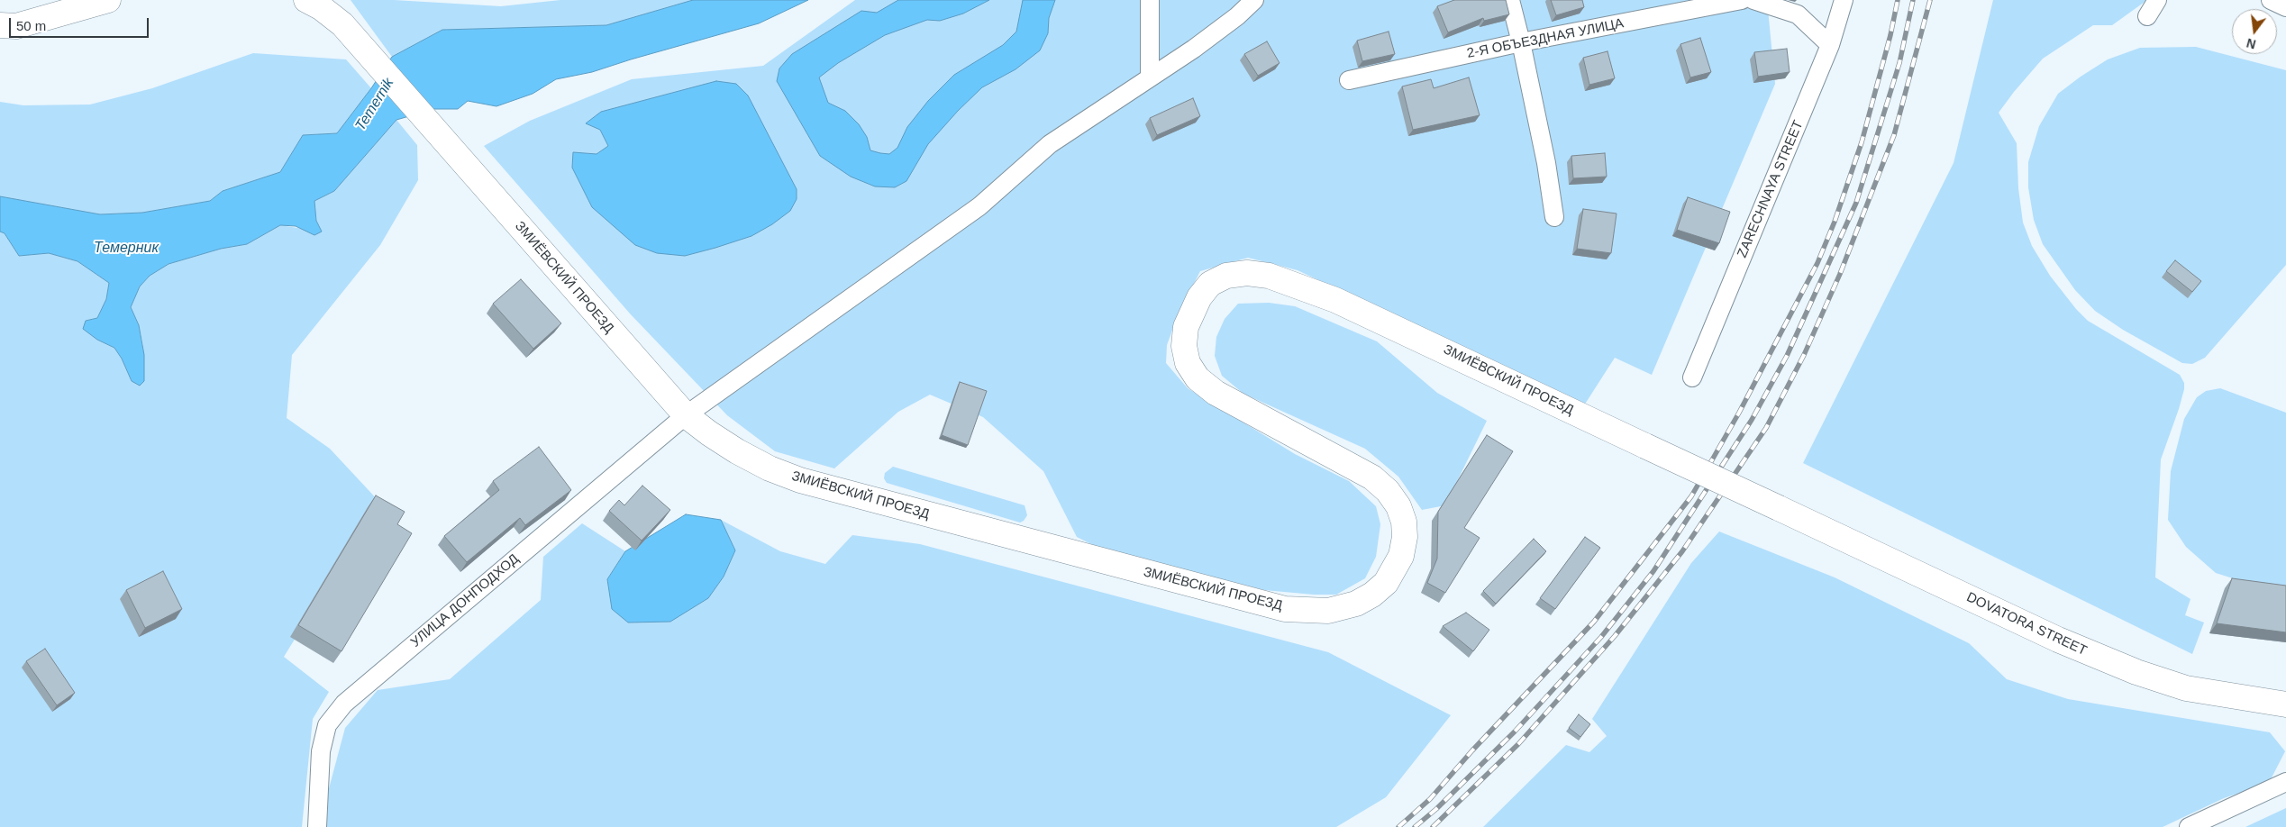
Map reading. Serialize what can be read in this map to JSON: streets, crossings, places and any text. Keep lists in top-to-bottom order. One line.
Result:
{"streets":{"main road":["ЗМИЁВСКИЙ ПРОЕЗД","DOVATORA STREET"],"street":["2-Я ОБЪЕЗДНАЯ УЛИЦА","ZARECHNAYA STREET","УЛИЦА ДОНПОДХОД"]},"crossings":[["ЗМИЁВСКИЙ ПРОЕЗД","УЛИЦА ДОНПОДХОД"],["ЗМИЁВСКИЙ ПРОЕЗД","DOVATORA STREET"]],"water":["Temernik","Темерник"],"scale_bar":"50 m","north":"bottom"}
